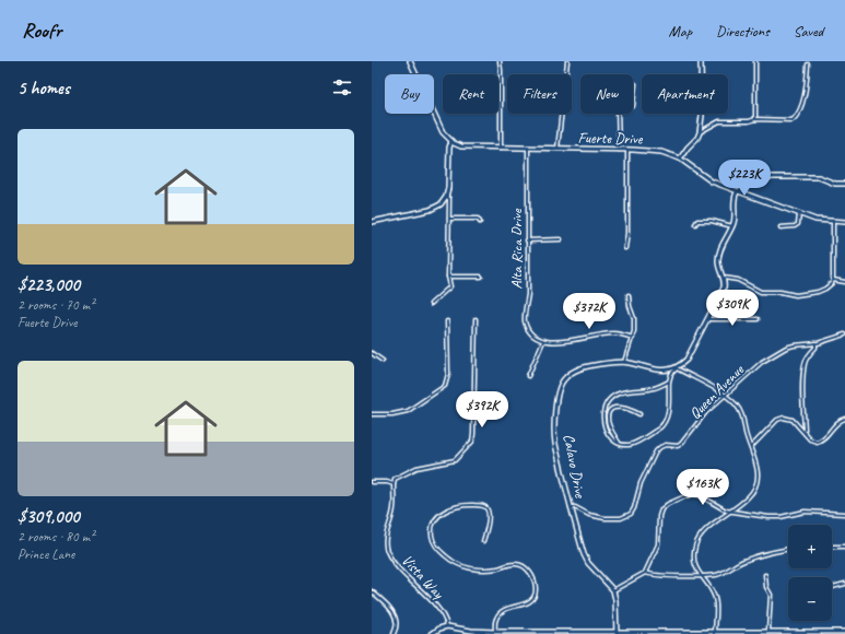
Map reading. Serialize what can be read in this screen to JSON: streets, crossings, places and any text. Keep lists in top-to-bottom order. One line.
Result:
{"streets":{"street":["Fuerte Drive","Alta Rica Drive","Queen Avenue","Calavo Drive","Vista Way"]},"crossings":[["Fuerte Drive","Alta Rica Drive"],["Queen Avenue","Calavo Drive"]],"page":{"header":"Roofr","nav":["Map","Directions","Saved"],"heading":"5 homes","chip":["Buy","Rent","Filters","New","Apartment"],"list":[{"name":"$223,000","note":"2 rooms · 70 m² · Fuerte Drive"},{"name":"$309,000","note":"2 rooms · 80 m² · Prince Lane"}],"price":["$223K","$309K","$372K","$392K","$163K"],"map_buttons":["+","−"]}}
